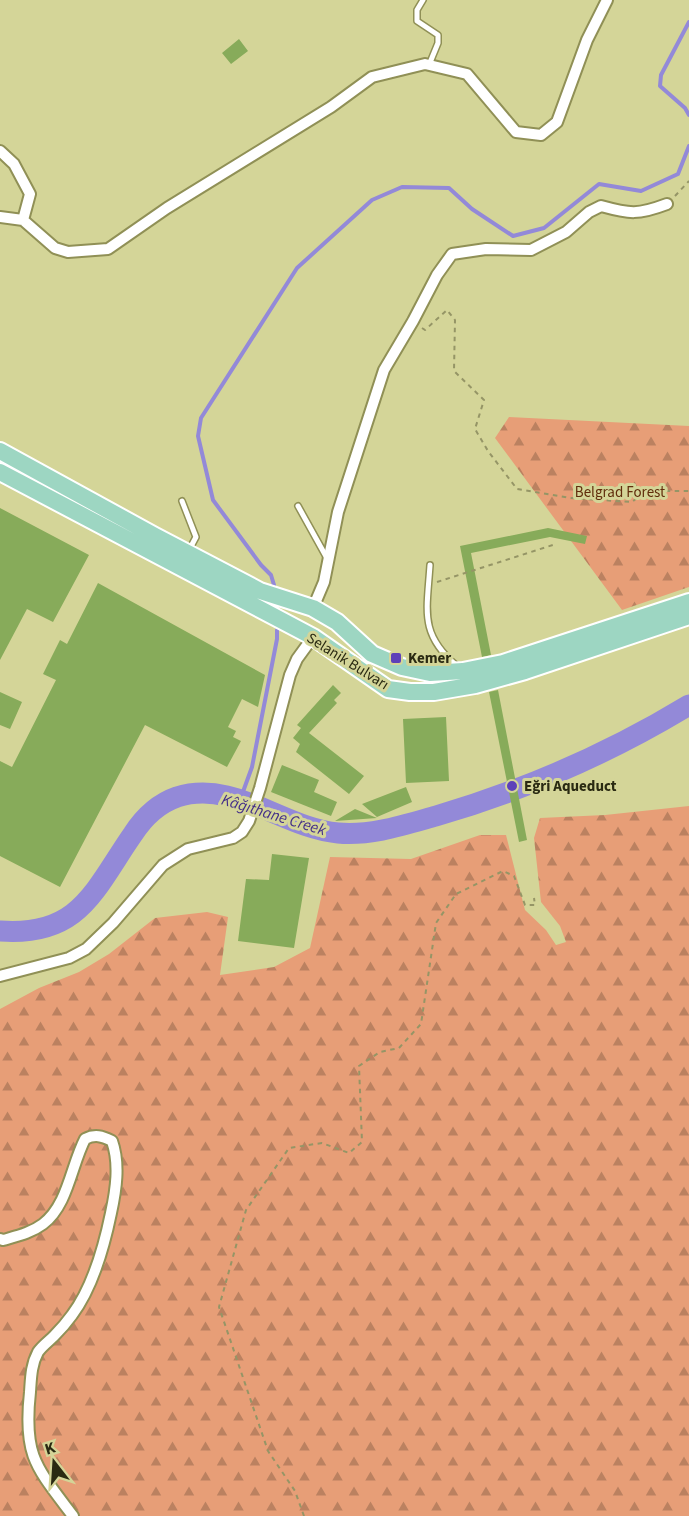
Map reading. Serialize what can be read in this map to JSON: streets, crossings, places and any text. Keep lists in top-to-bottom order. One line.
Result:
{"streets":{"main road":["Selanik Bulvarı"]},"water":["Kâğıthane Creek"],"parks":["Belgrad Forest"],"places":{"transit":["Kemer"],"other":["Eğri Aqueduct"]},"north":"top"}
